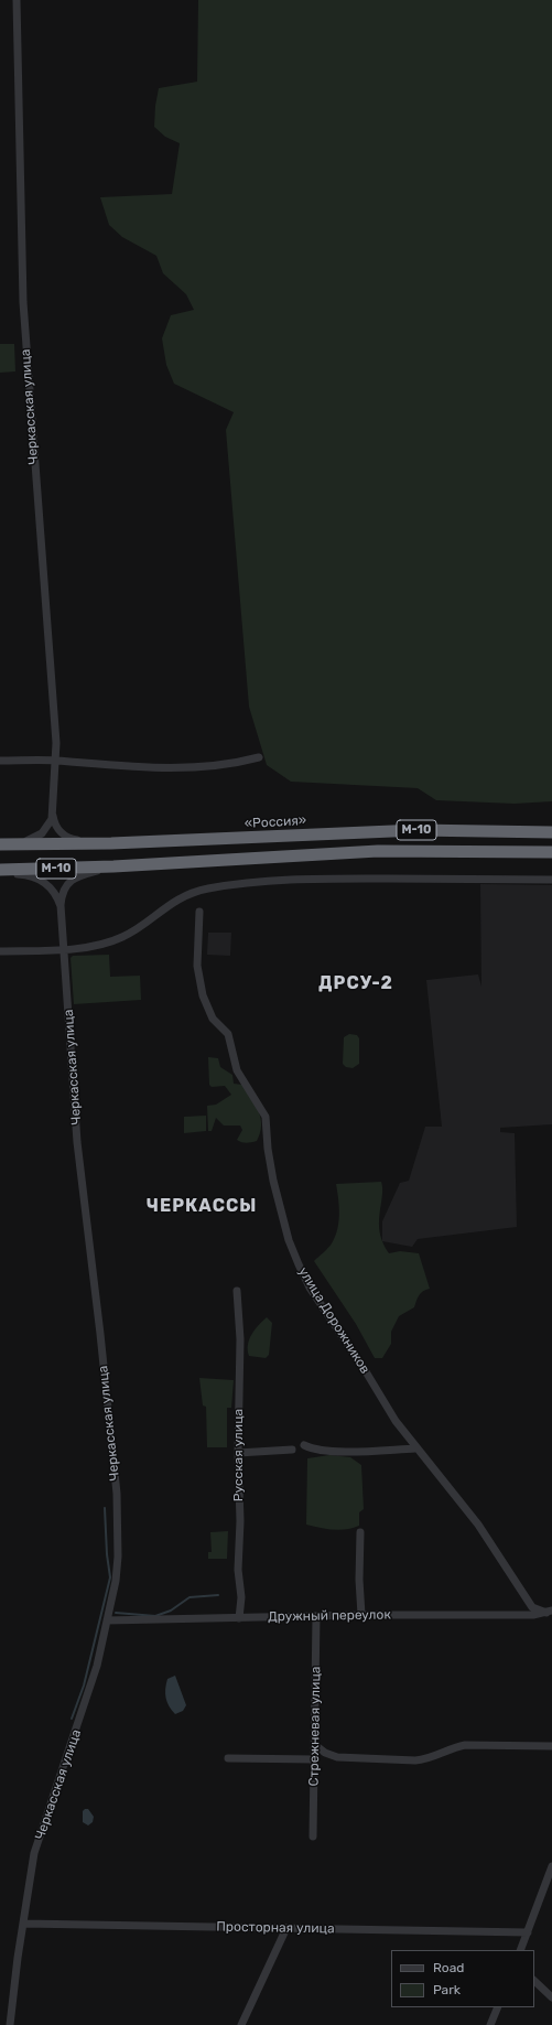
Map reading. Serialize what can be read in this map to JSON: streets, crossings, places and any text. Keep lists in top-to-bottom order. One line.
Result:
{"streets":{"highway":["«Россия»","М-10"],"street":["Черкасская улица","улица Дорожников","Русская улица","Дружный переулок","Стрежневая улица","Просторная улица"]},"crossings":[["Черкасская улица","«Россия»"],["Черкасская улица","М-10"],["Черкасская улица","Дружный переулок"],["Черкасская улица","Просторная улица"],["улица Дорожников","Дружный переулок"],["Русская улица","Дружный переулок"],["Дружный переулок","Стрежневая улица"]],"districts":["ДРСУ-2","ЧЕРКАССЫ"],"legend":["Road","Park"]}
